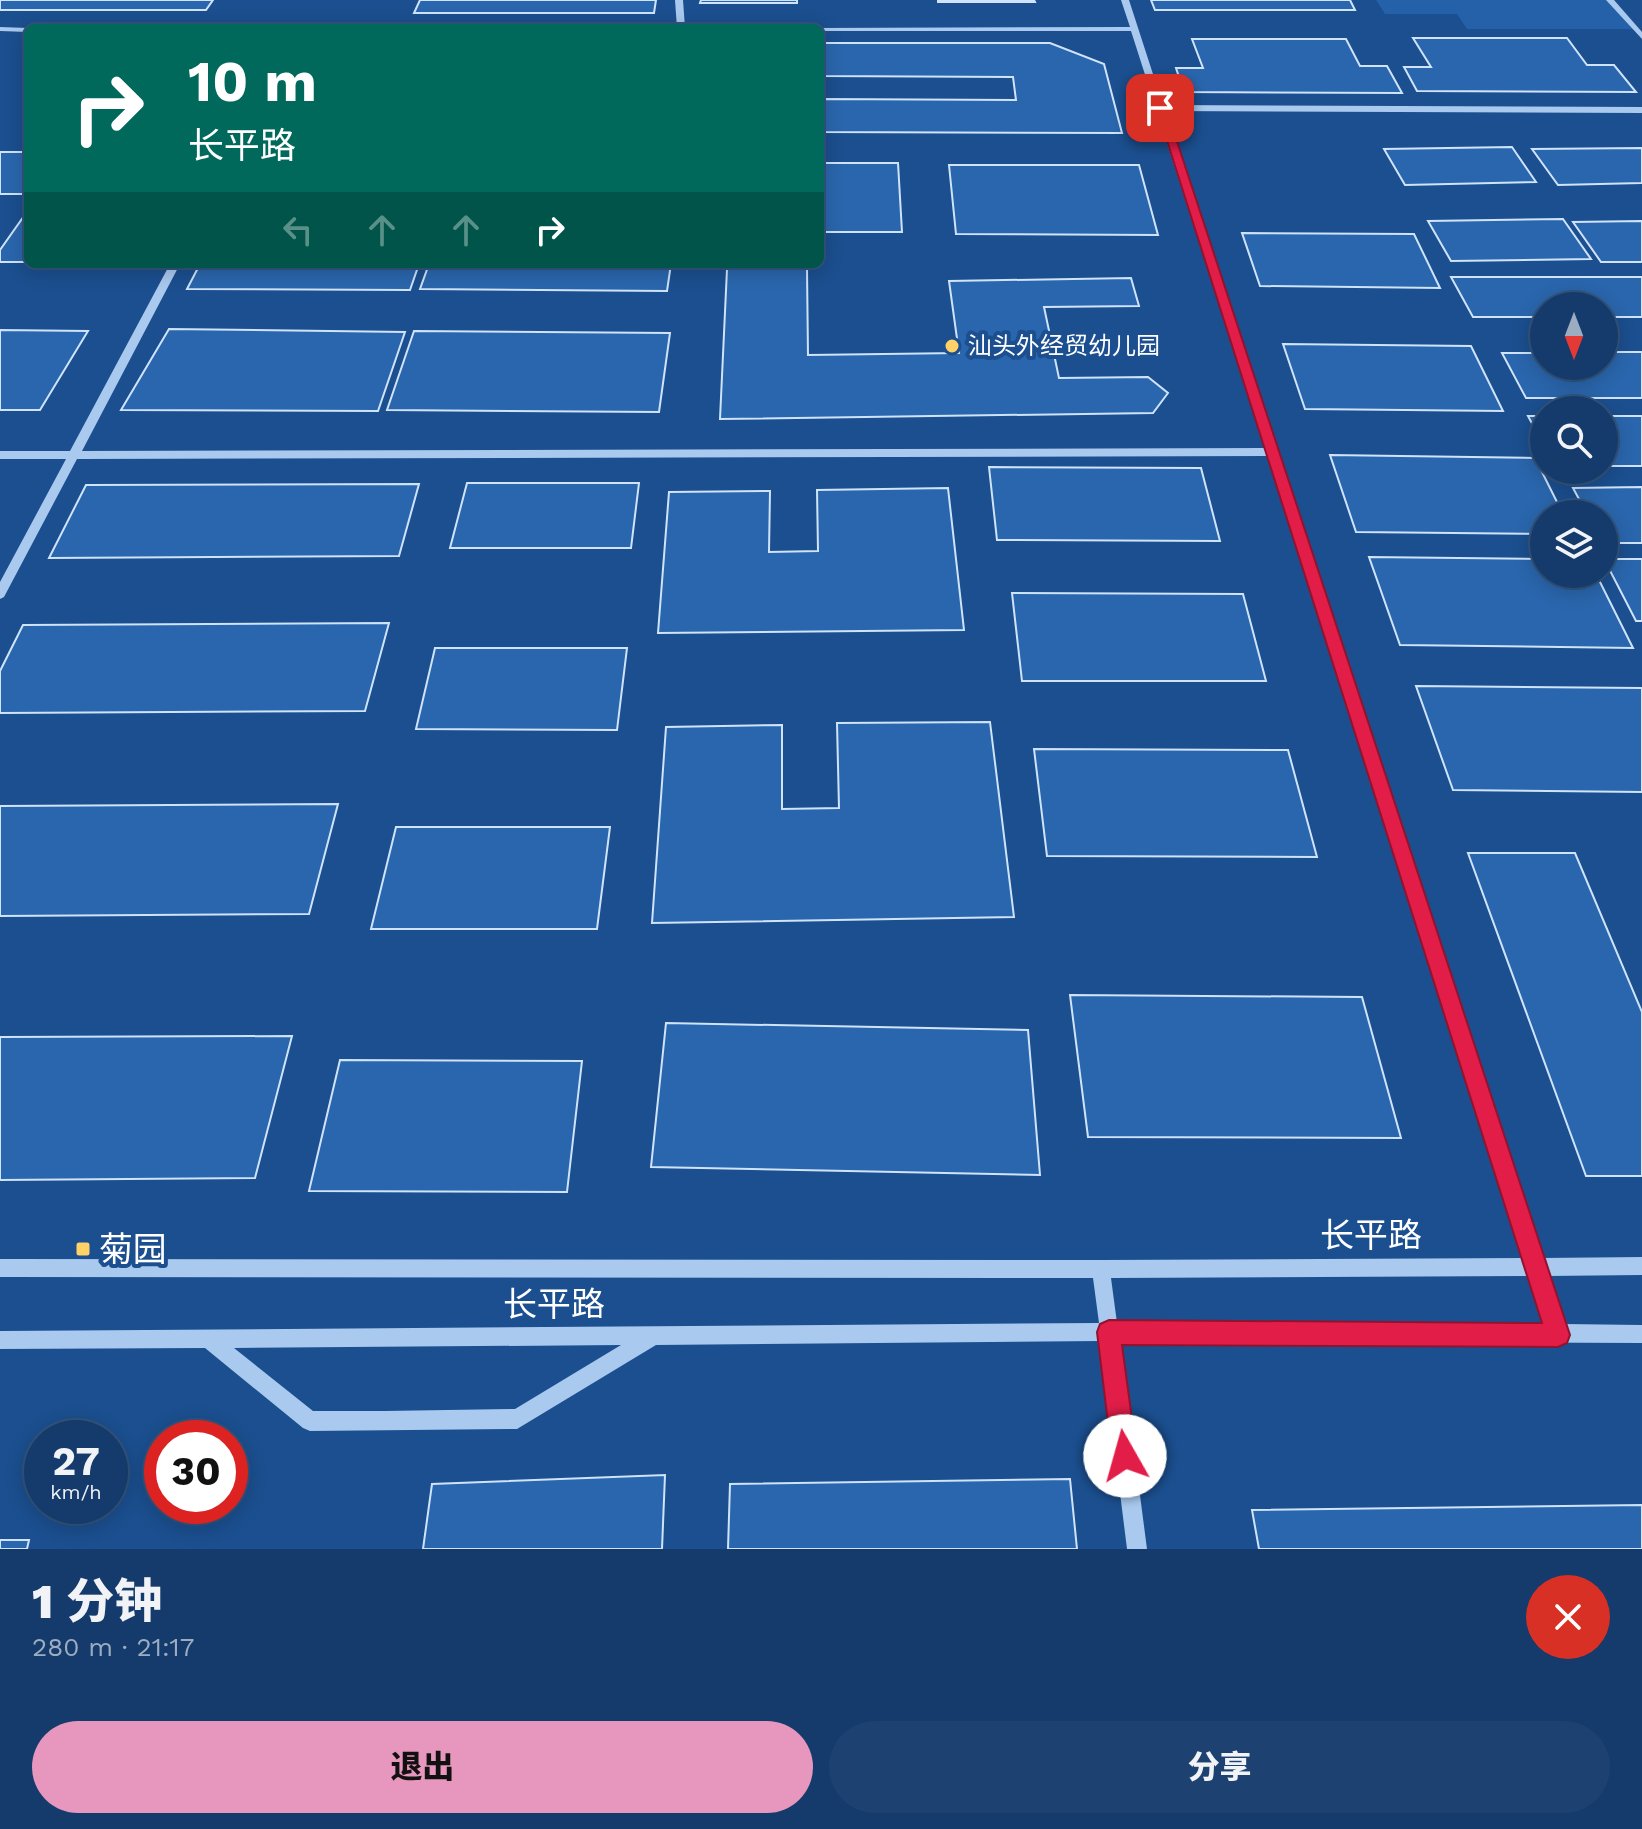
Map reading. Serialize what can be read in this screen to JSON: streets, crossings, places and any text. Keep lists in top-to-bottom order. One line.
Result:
{"streets":{"street":["长平路"]},"places":{"other":["汕头外经贸幼儿园"],"transit":["菊园"]},"north":"bottom","page":{"turn":["10 m","长平路"],"speed":"27 km/h","limit":"30","heading":["1 分钟","280 m · 21:17"],"buttons":["退出","分享"]}}
